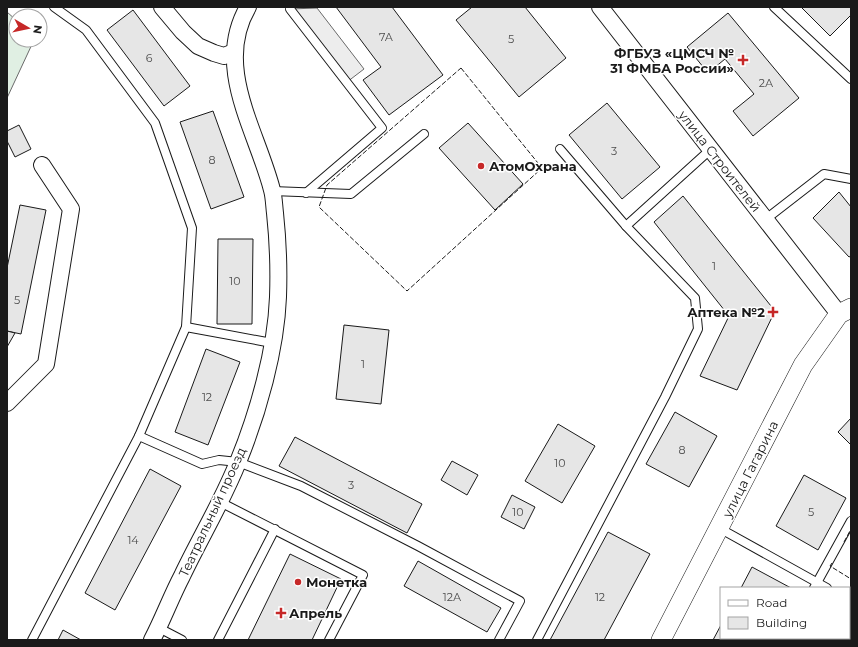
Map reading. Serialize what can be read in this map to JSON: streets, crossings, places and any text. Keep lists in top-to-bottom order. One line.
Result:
{"streets":{"street":["улица Строителей","улица Гагарина","Театральный проезд"]},"crossings":[["улица Строителей","улица Гагарина"]],"places":{"health":["ФГБУЗ «ЦМСЧ № 31 ФМБА России»","Аптека №2","Апрель"],"other":["АтомОхрана","Монетка"]},"house_numbers":["7А","5","6","2А","3","8","1","10","5","1","12","8","10","3","10","5","14","12А","12"],"legend":["Road","Building"],"north":"right"}
